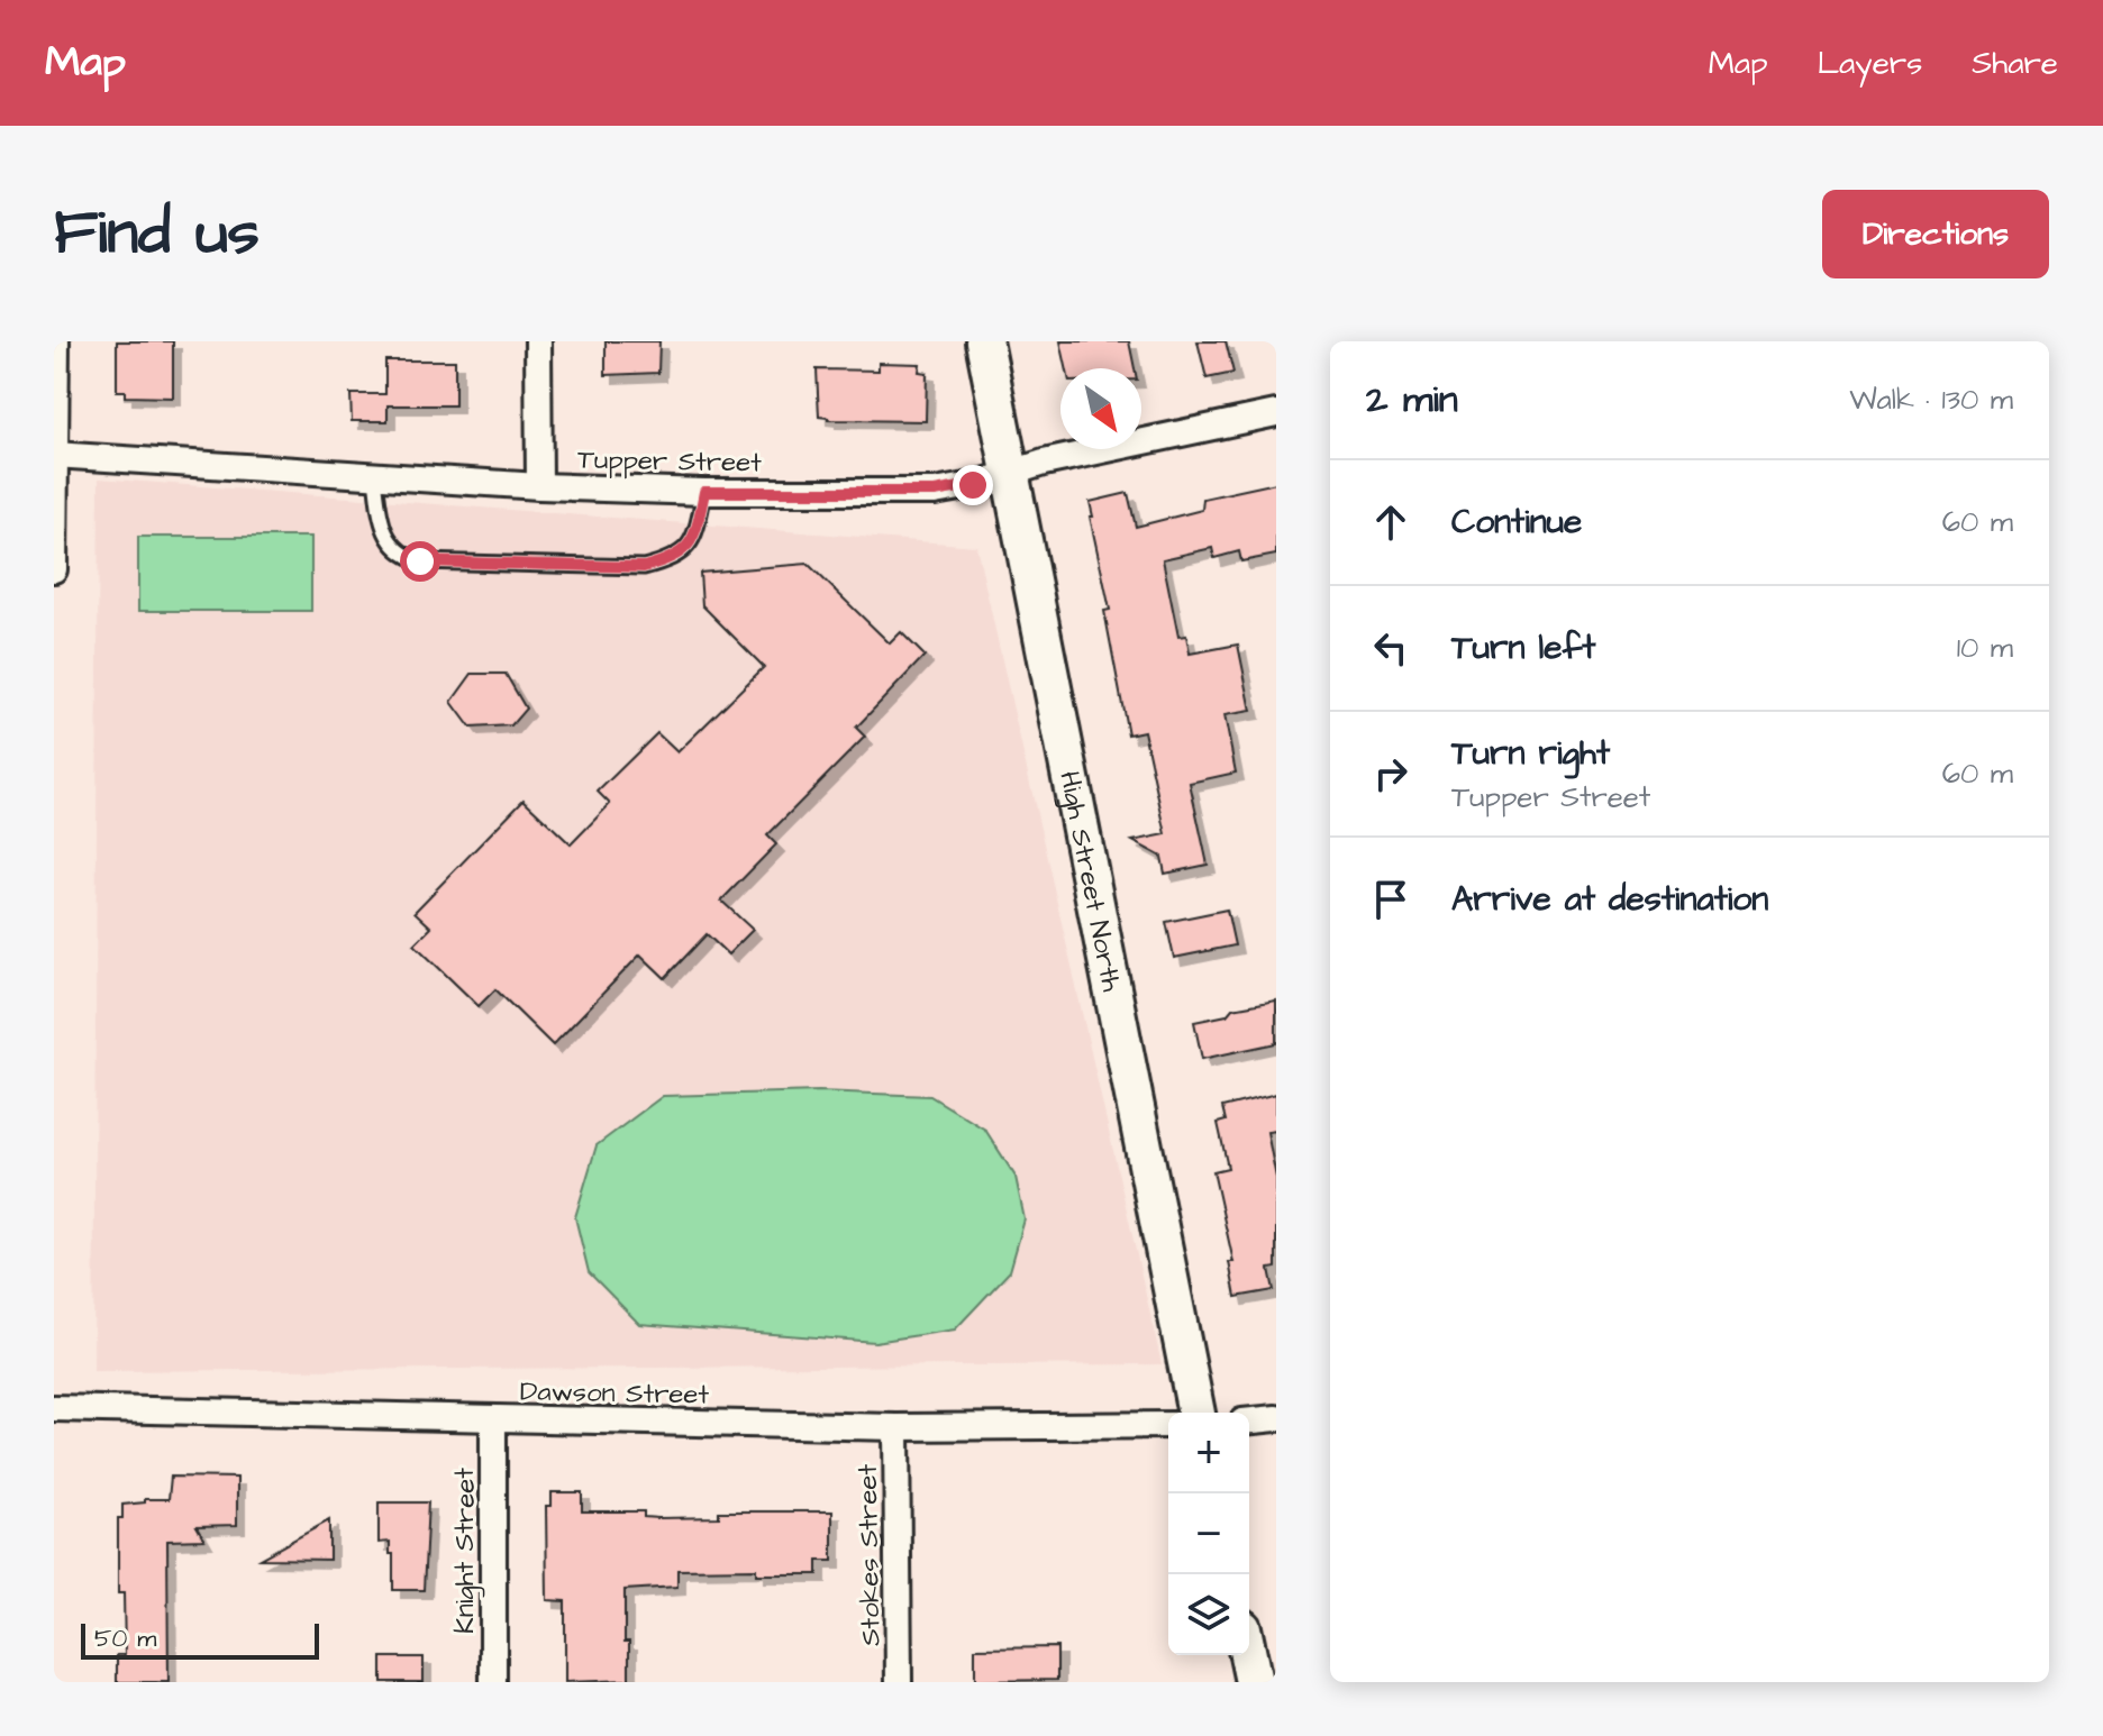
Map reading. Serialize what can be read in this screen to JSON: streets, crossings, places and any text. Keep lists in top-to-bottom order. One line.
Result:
{"streets":{"main road":["High Street North"],"street":["Tupper Street","Dawson Street","Knight Street","Stokes Street"]},"crossings":[["Tupper Street","High Street North"],["Dawson Street","Knight Street"],["Dawson Street","Stokes Street"]],"scale_bar":"50 m","north":"bottom right","page":{"header":"Map","nav":["Map","Layers","Share"],"title":"Find us","buttons":"Directions","heading":["2 min","Walk · 130 m"],"list":[["Continue","60 m"],["Turn left","10 m"],["Turn right","Tupper Street","60 m"],"Arrive at destination"],"map_buttons":["+","−"],"scale":"50 m"}}
